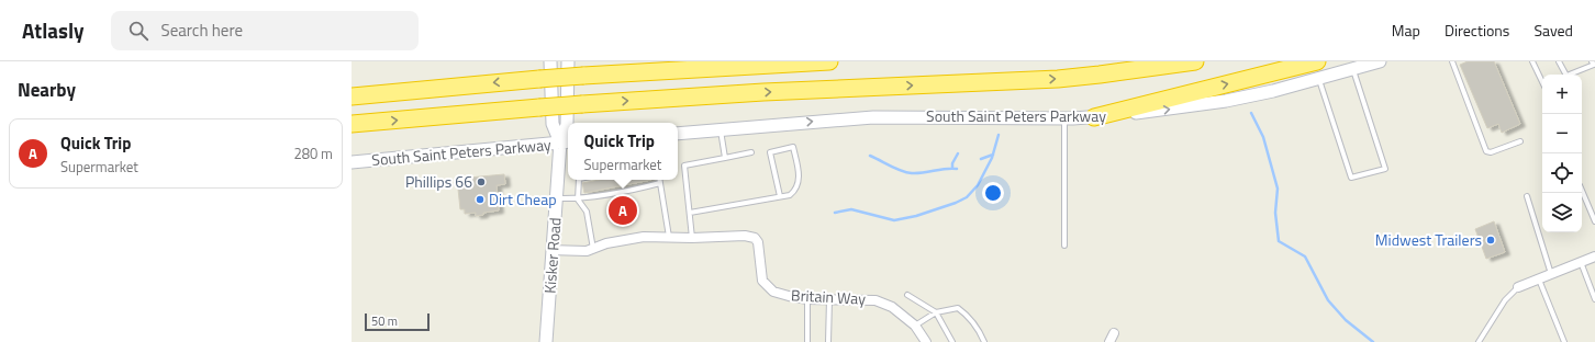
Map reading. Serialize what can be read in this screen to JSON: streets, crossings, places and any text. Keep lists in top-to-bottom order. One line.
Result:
{"streets":{"main road":["South Saint Peters Parkway","Kisker Road"],"street":["Britain Way"]},"crossings":[["South Saint Peters Parkway","Kisker Road"]],"one_way":["South Saint Peters Parkway"],"places":["Phillips 66","Dirt Cheap","Midwest Trailers"],"scale_bar":"50 m","page":{"header":"Atlasly","search":"Search here","nav":["Map","Directions","Saved"],"heading":"Nearby","map_buttons":["+","−"],"list":[{"mark":"A","name":"Quick Trip","note":"Supermarket","value":"280 m"}],"popup":["Quick Trip","Supermarket"],"pins":"A","scale":"50 m"}}
